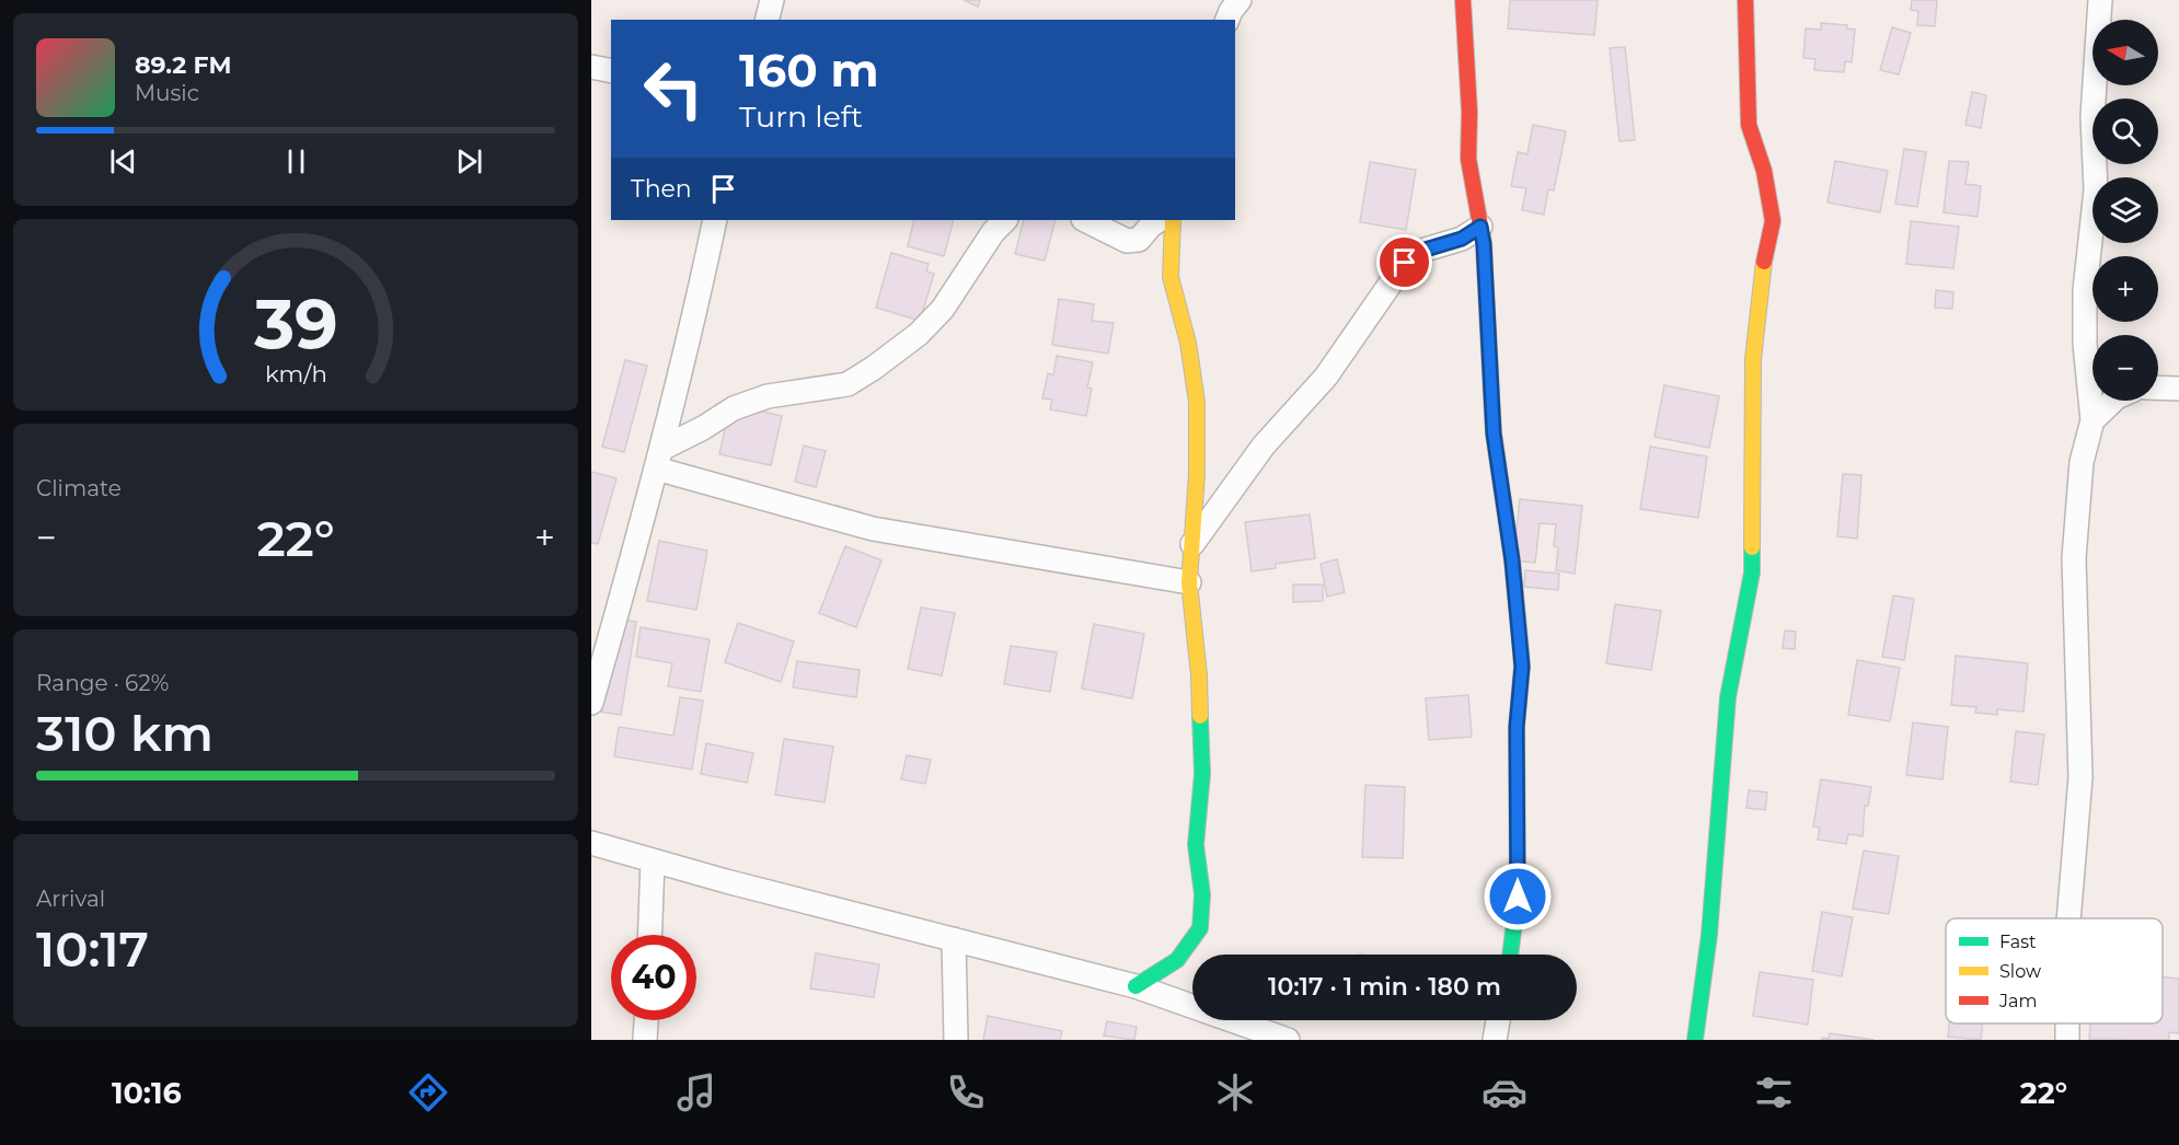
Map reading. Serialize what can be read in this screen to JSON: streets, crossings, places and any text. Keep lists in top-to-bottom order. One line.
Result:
{"legend":["Fast","Slow","Jam"],"north":"left","page":{"map_buttons":["+","−"],"turn":["160 m","Turn left"],"song":["89.2 FM","Music"],"then":"Then","tile":["Climate",["Range · 62%","310 km"],["Arrival","10:17"]],"heat":["−","22°","+"],"limit":"40","trip":"10:17 · 1 min · 180 m","tabs":["10:16","22°"],"gauge":["39","km/h"]}}
